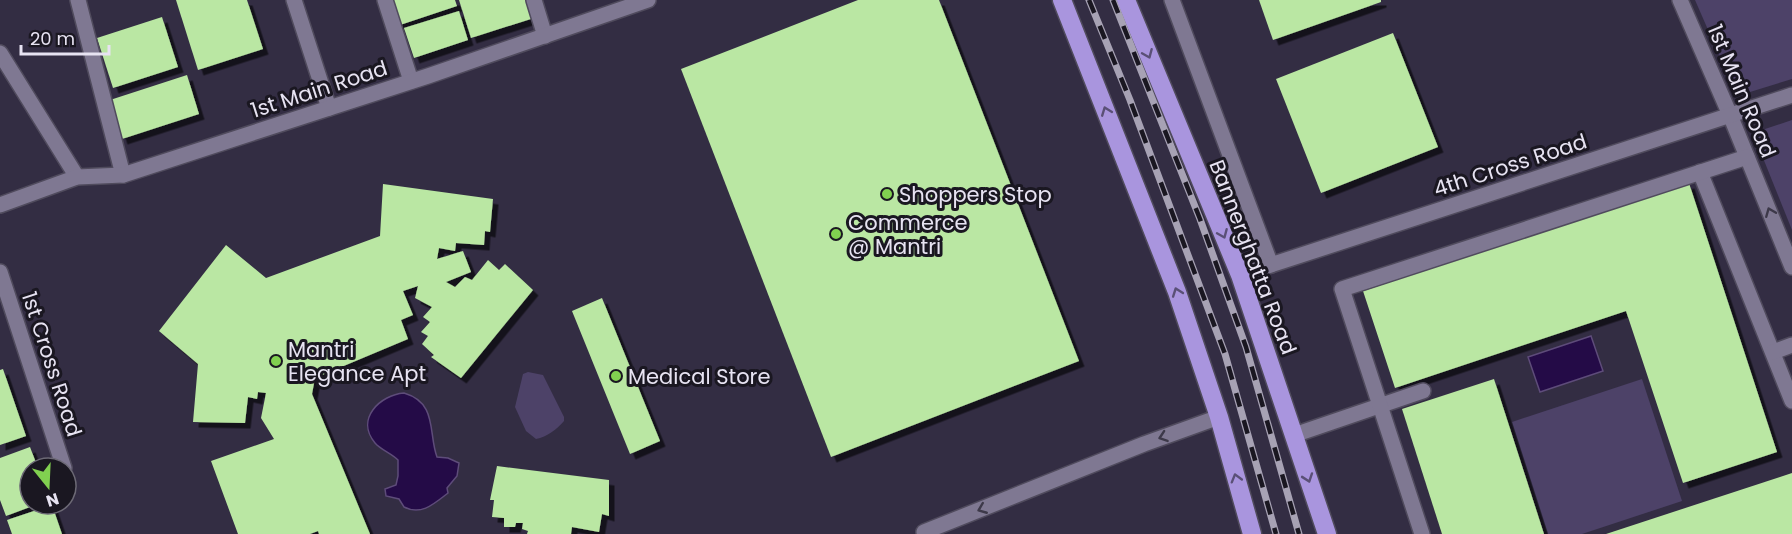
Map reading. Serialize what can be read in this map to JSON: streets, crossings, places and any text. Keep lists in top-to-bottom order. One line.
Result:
{"streets":{"highway":["Bannerghatta Road"],"street":["1st Main Road","4th Cross Road","1st Cross Road"]},"crossings":[["1st Main Road","4th Cross Road"],["4th Cross Road","Bannerghatta Road"]],"places":["Shoppers Stop","Commerce @ Mantri","Mantri Elegance Apt","Medical Store"],"scale_bar":"20 m","north":"bottom"}
